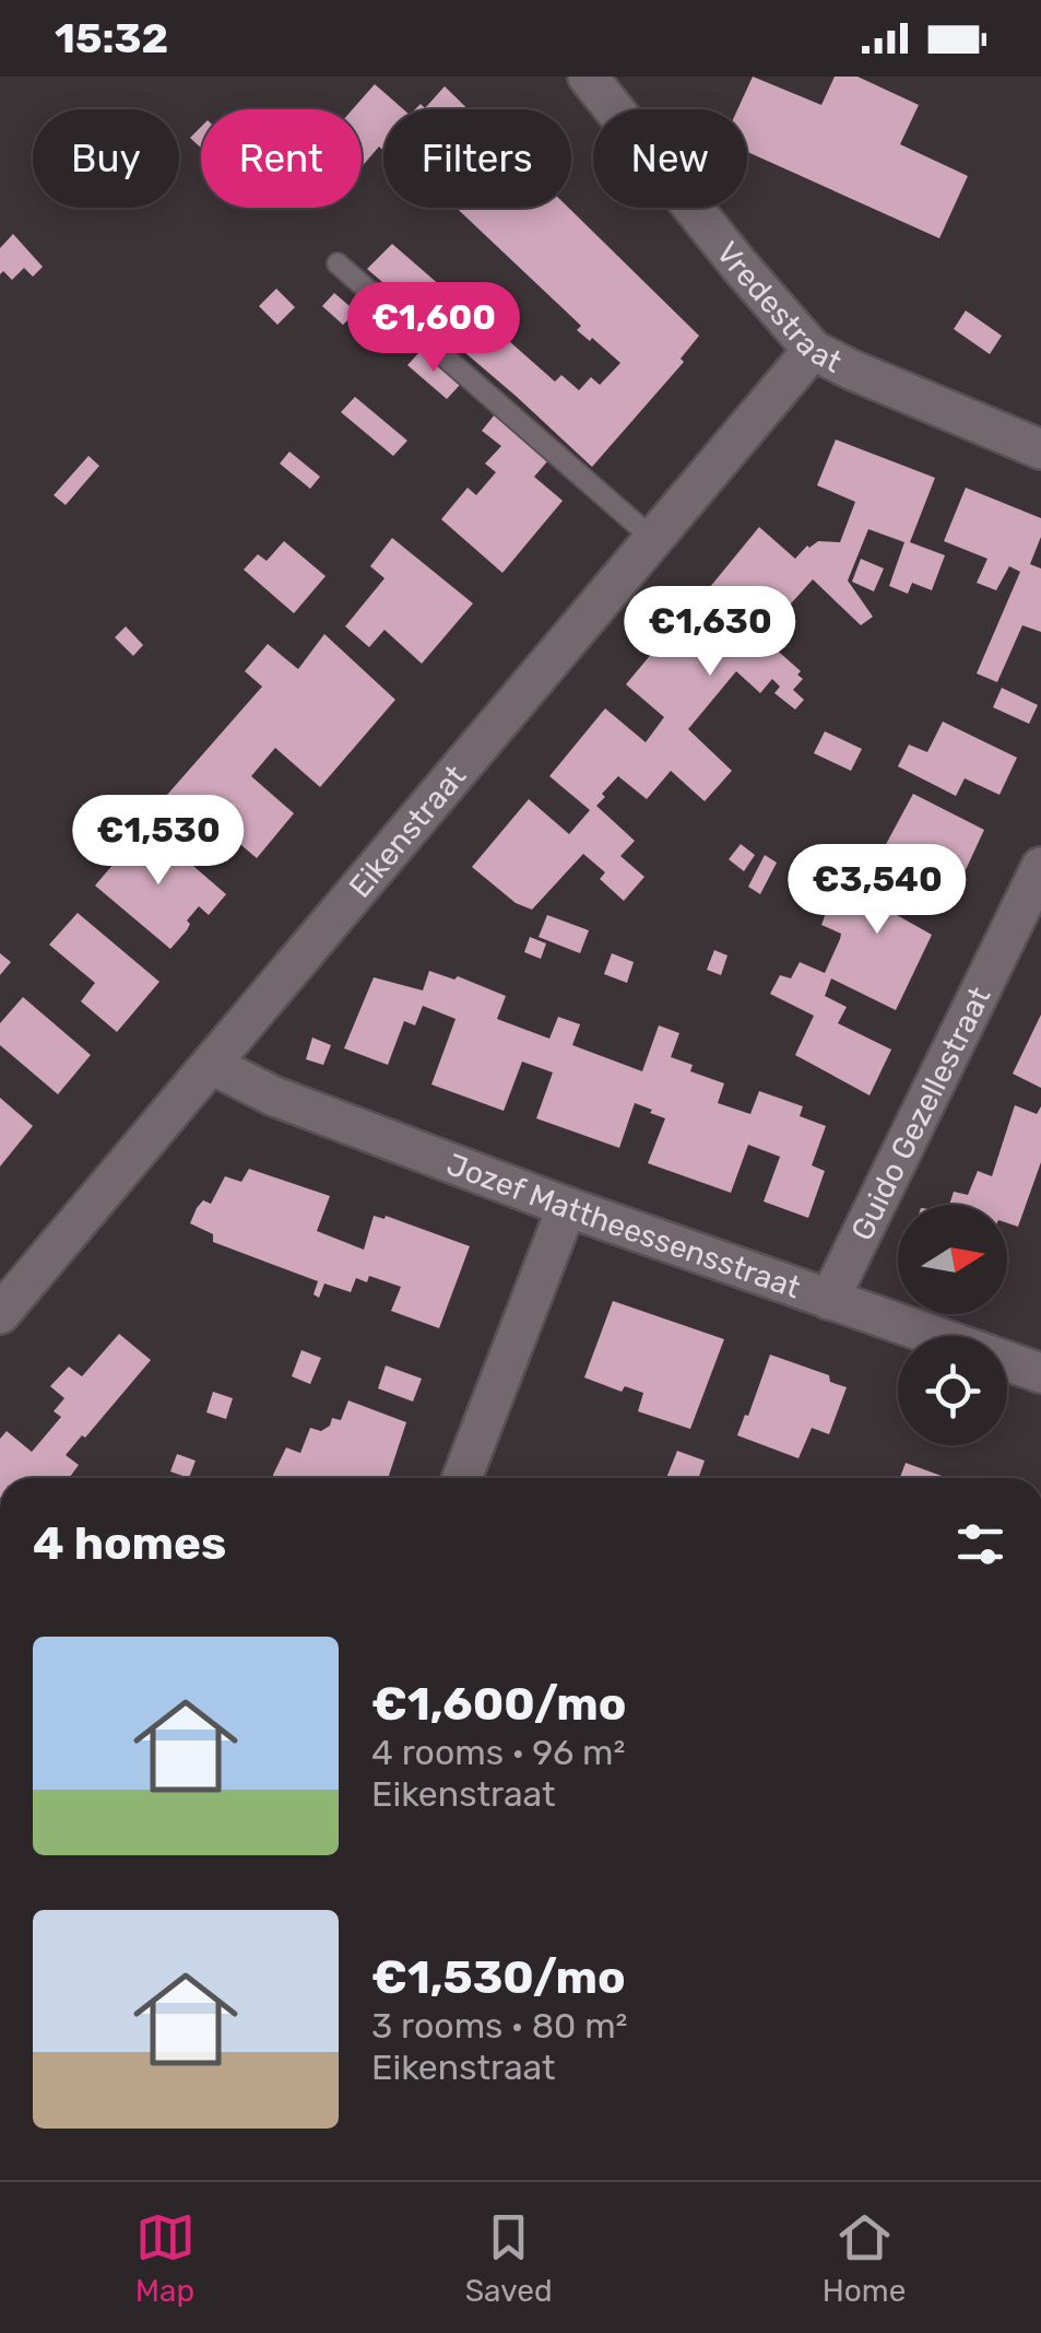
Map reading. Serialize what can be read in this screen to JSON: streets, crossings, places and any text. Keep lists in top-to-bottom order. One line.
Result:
{"streets":{"street":["Vredestraat","Eikenstraat","Guido Gezellestraat","Jozef Mattheessensstraat"]},"crossings":[["Vredestraat","Eikenstraat"],["Eikenstraat","Jozef Mattheessensstraat"],["Guido Gezellestraat","Jozef Mattheessensstraat"]],"north":"right","page":{"status":"15:32","chip":["Buy","Rent","Filters","New"],"price":["€1,600","€1,630","€1,530","€3,540"],"heading":"4 homes","list":[{"name":"€1,600/mo","note":"4 rooms · 96 m² · Eikenstraat"},{"name":"€1,530/mo","note":"3 rooms · 80 m² · Eikenstraat"}],"tabs":["Map","Saved","Home"]}}
